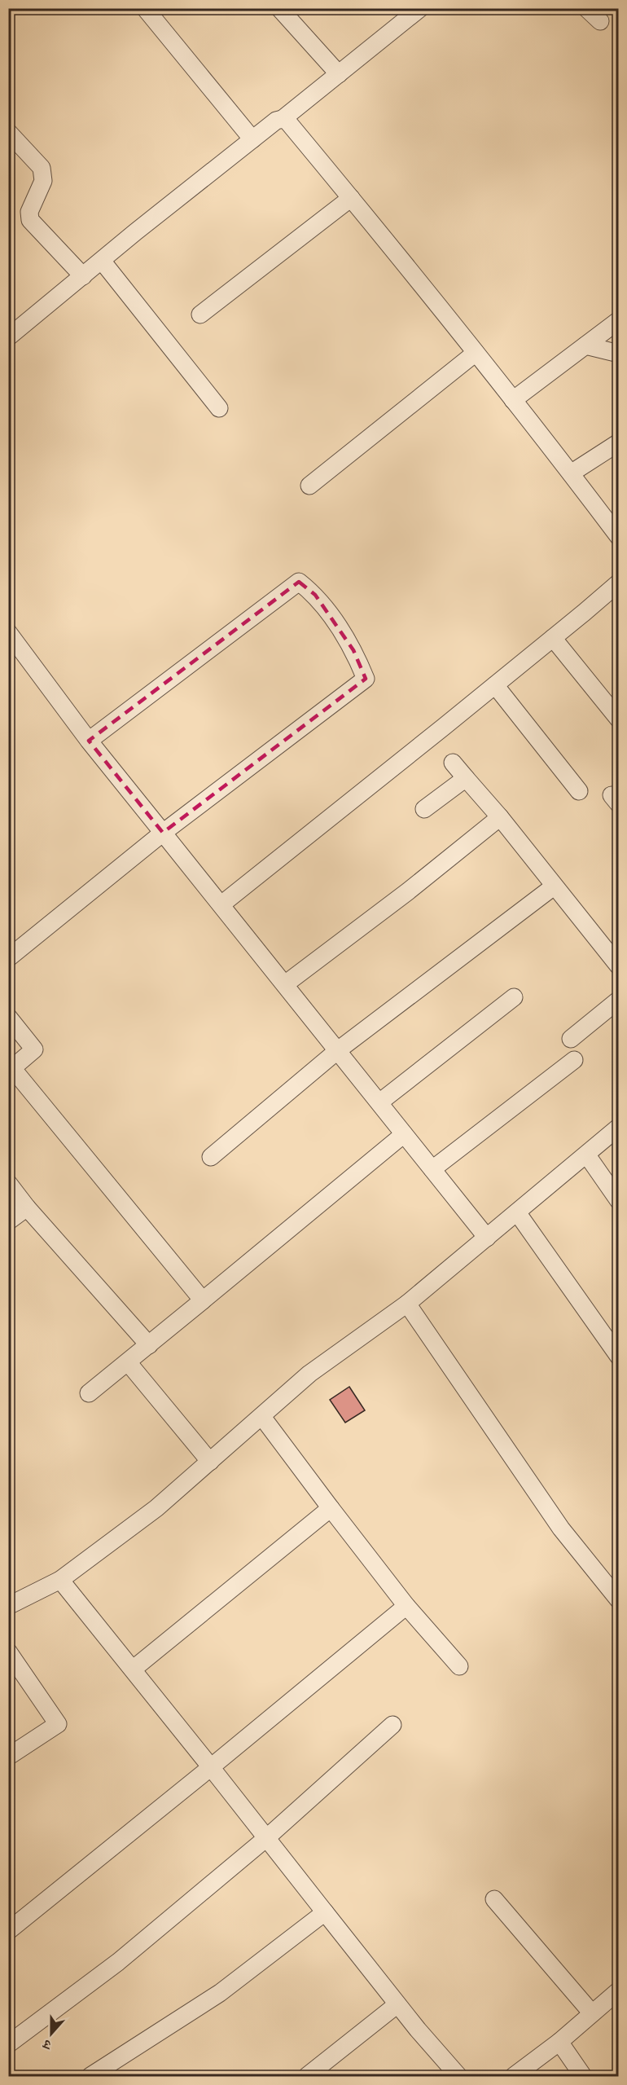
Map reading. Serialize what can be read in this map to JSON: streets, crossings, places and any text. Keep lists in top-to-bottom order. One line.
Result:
{"north":"bottom"}
